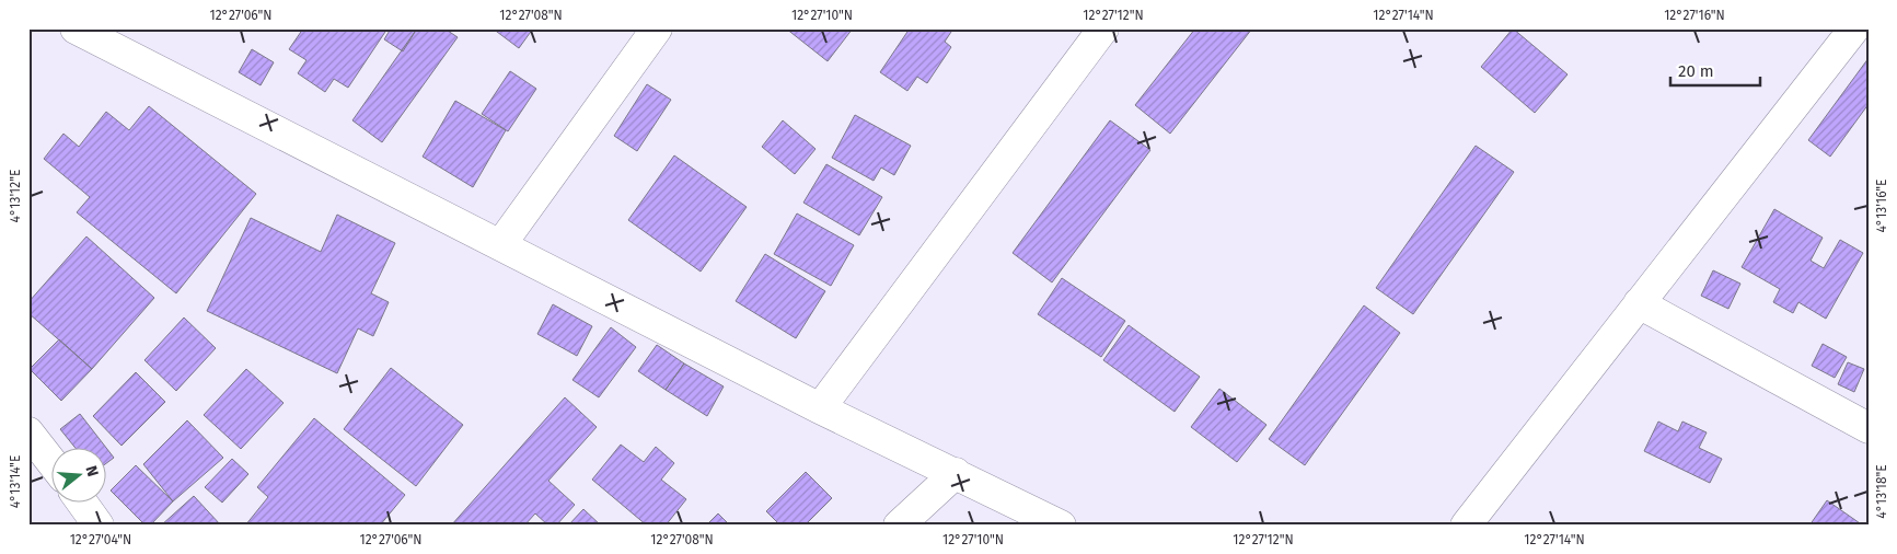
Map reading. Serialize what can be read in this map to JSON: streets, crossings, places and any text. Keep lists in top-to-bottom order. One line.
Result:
{"scale_bar":"20 m","north":"right","coordinates":["12°27'06\"N","12°27'08\"N","12°27'10\"N","12°27'12\"N","12°27'14\"N","12°27'16\"N","4°13'12\"E","4°13'16\"E","4°13'14\"E","4°13'18\"E","12°27'04\"N"]}
